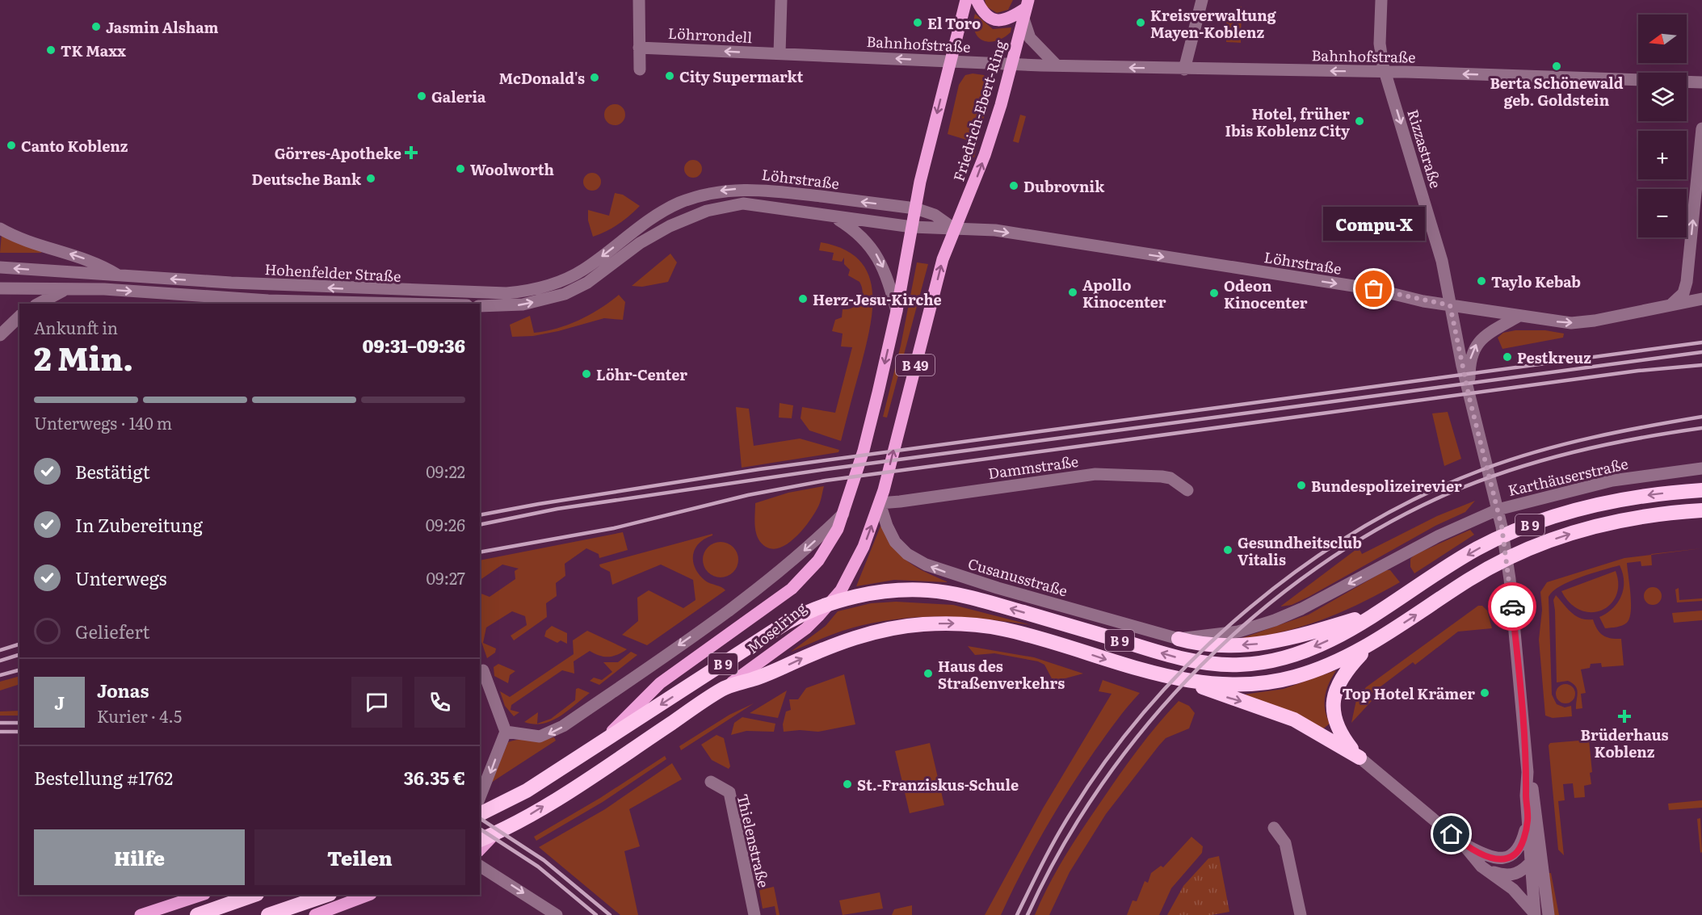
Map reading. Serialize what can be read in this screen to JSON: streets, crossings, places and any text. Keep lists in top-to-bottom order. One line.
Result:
{"streets":{"highway":["B 9","Moselring"],"main road":["Friedrich-Ebert-Ring","B 49"],"street":["Löhrrondell","Bahnhofstraße","Rizzastraße","Löhrstraße","Hohenfelder Straße","Dammstraße","Karthäuserstraße","Cusanusstraße","Thielenstraße"]},"crossings":[["Löhrrondell","Bahnhofstraße"],["Bahnhofstraße","Friedrich-Ebert-Ring"],["Bahnhofstraße","Rizzastraße"],["Bahnhofstraße","B 49"],["Friedrich-Ebert-Ring","Löhrstraße"],["Friedrich-Ebert-Ring","Moselring"],["Rizzastraße","Löhrstraße"],["Löhrstraße","Hohenfelder Straße"],["Löhrstraße","B 49"],["Löhrstraße","Moselring"],["B 49","Moselring"],["Dammstraße","Cusanusstraße"],["Dammstraße","Moselring"],["Karthäuserstraße","Cusanusstraße"],["B 9","Moselring"],["Cusanusstraße","Moselring"]],"one_way":["Löhrrondell","Bahnhofstraße","Rizzastraße","Karthäuserstraße","Cusanusstraße"],"places":{"other":["El Toro","Kreisverwaltung Mayen-Koblenz","Jasmin Alsham","TK Maxx","Berta Schönewald geb. Goldstein","City Supermarkt","McDonald's","Galeria","Hotel, früher Ibis Koblenz City","Canto Koblenz","Woolworth","Deutsche Bank","Dubrovnik","Taylo Kebab","Compu-X","Apollo Kinocenter","Odeon Kinocenter","Herz-Jesu-Kirche","Pestkreuz","Löhr-Center","Bundespolizeirevier","Gesundheitsclub Vitalis","Haus des Straßenverkehrs","Top Hotel Krämer","St.-Franziskus-Schule"],"health":["Görres-Apotheke","Brüderhaus Koblenz"]},"north":"left","page":{"map_buttons":["+","−"],"bubble":"Compu-X","heading":["2 Min.","Ankunft in","09:31–09:36"],"panel":["Jonas","Kurier · 4.5","Bestellung #1762","36.35 €"],"bar":"Unterwegs · 140 m","list":[["Bestätigt","09:22"],["In Zubereitung","09:26"],["Unterwegs","09:27"],"Geliefert"],"round":"J","buttons":["Hilfe","Teilen"]}}
